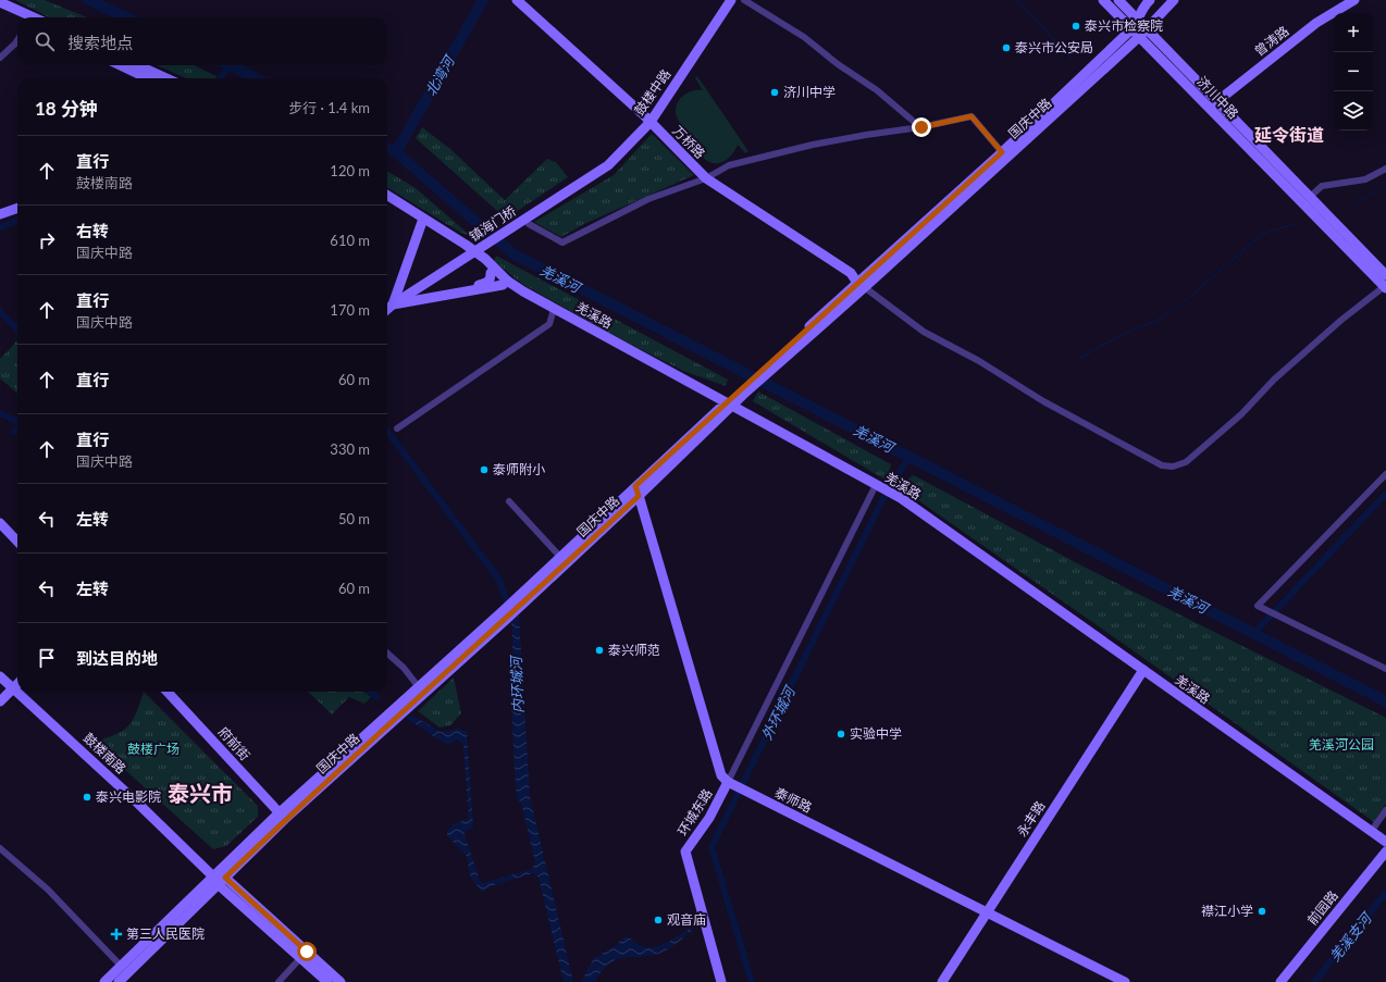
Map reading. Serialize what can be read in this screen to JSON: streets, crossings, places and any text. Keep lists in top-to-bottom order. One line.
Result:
{"streets":{"street":["曾涛路","鼓楼中路","济川中路","国庆中路","万桥路","镇海门桥","羌溪路","府前街","鼓楼南路","泰师路","环城东路","永丰路","前园路"]},"crossings":[["曾涛路","济川中路"],["鼓楼中路","万桥路"],["鼓楼中路","镇海门桥"],["济川中路","国庆中路"],["国庆中路","万桥路"],["国庆中路","羌溪路"],["国庆中路","府前街"],["国庆中路","鼓楼南路"],["羌溪路","永丰路"],["泰师路","环城东路"],["泰师路","永丰路"]],"districts":["延令街道","泰兴市"],"water":["北湾河","羌溪河","内环城河","外环城河","羌溪支河"],"parks":["羌溪河公园","鼓楼广场"],"places":{"other":["泰兴市检察院","泰兴市公安局","济川中学","泰师附小","泰兴师范","实验中学","泰兴电影院","襟江小学","观音庙"],"health":["第三人民医院"]},"page":{"map_buttons":["+","−"],"search":"搜索地点","heading":["18 分钟","步行 · 1.4 km"],"list":[["直行","鼓楼南路","120 m"],["右转","国庆中路","610 m"],["直行","国庆中路","170 m"],["直行","60 m"],["直行","国庆中路","330 m"],["左转","50 m"],["左转","60 m"],"到达目的地"]}}
